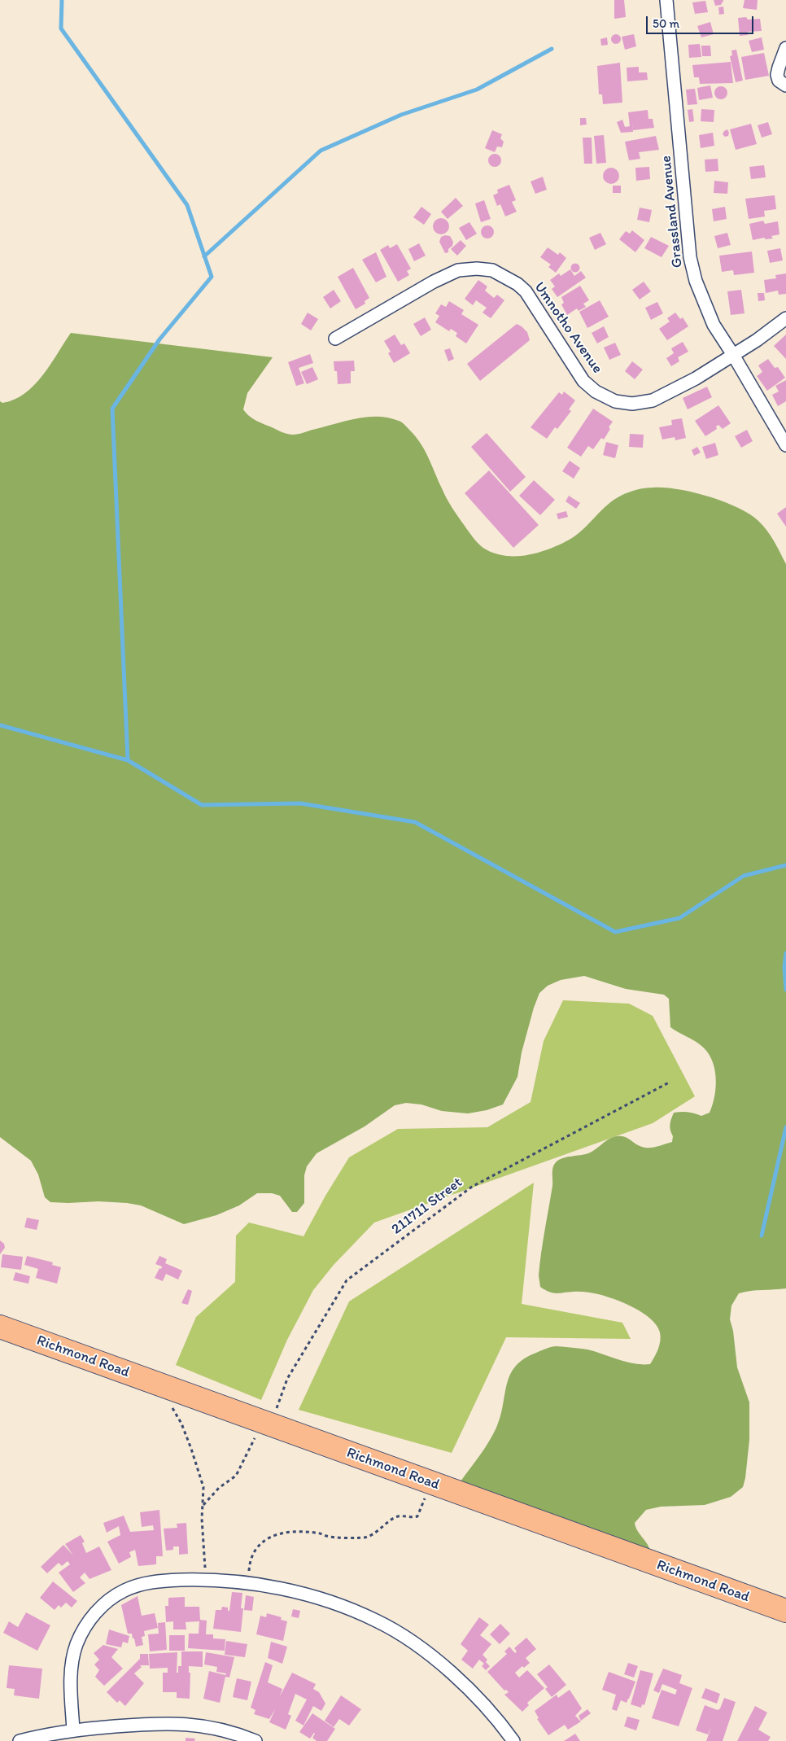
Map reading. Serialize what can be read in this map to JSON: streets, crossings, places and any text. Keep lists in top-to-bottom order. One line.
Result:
{"streets":{"highway":["Richmond Road"],"street":["Grassland Avenue","Umnotho Avenue"],"path":["211711 Street"]},"crossings":[["Grassland Avenue","Umnotho Avenue"],["211711 Street","Richmond Road"]],"scale_bar":"50 m"}
